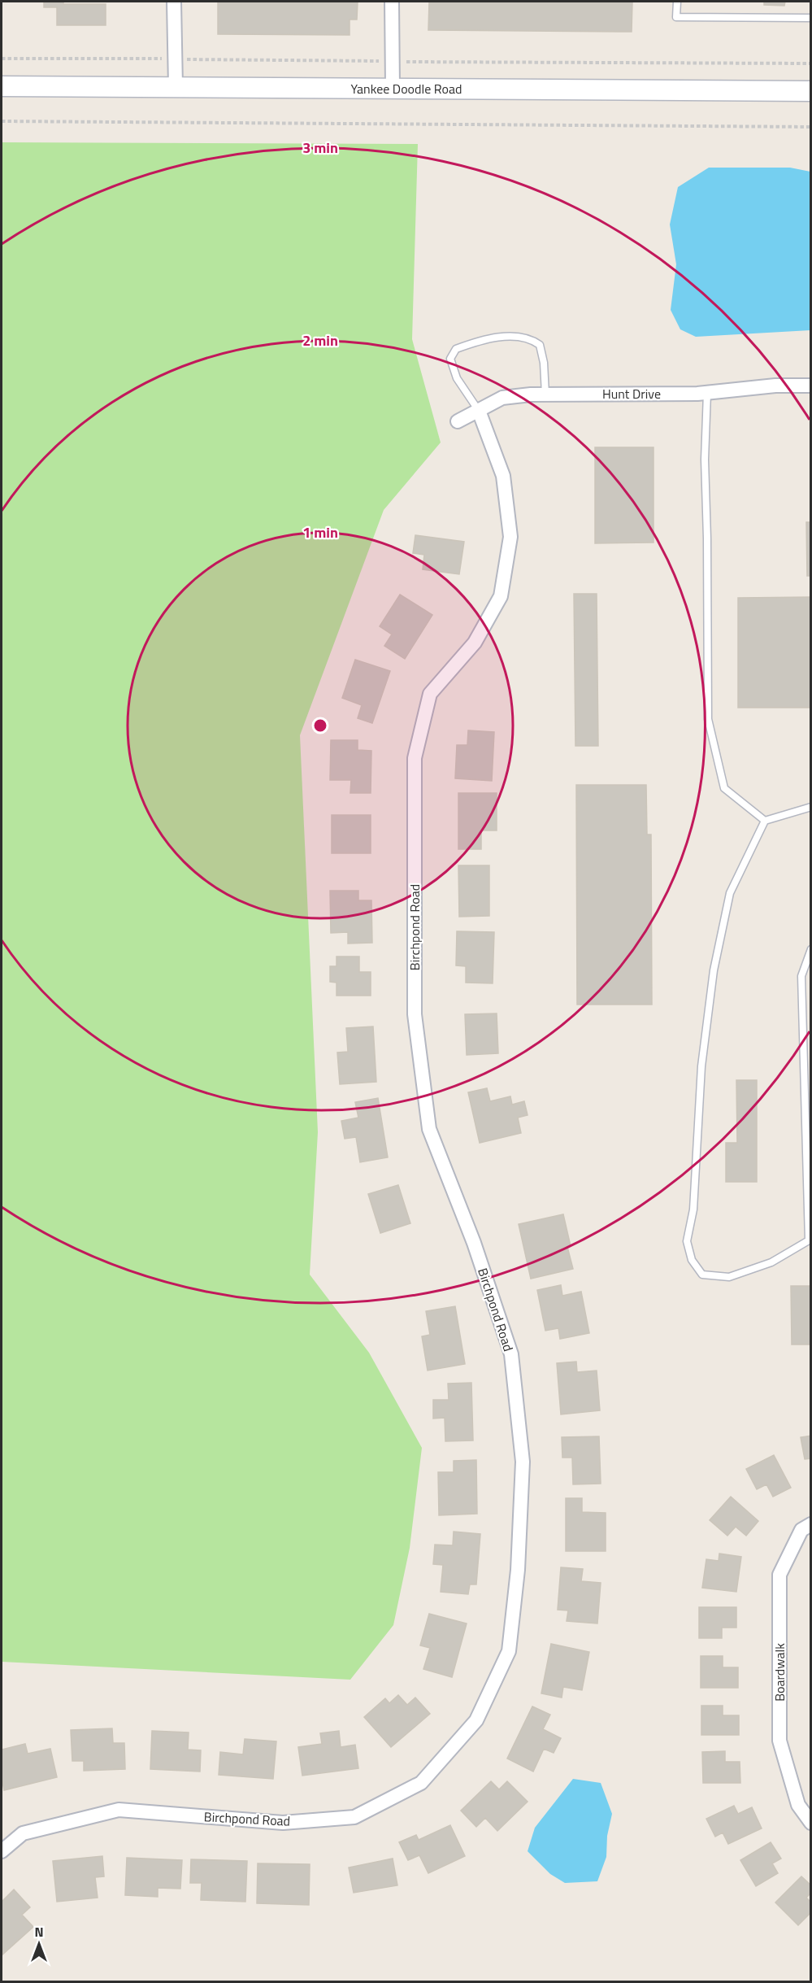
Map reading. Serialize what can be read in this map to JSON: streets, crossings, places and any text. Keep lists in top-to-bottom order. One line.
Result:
{"streets":{"main road":["Yankee Doodle Road"],"street":["Hunt Drive","Birchpond Road","Boardwalk"]},"crossings":[["Hunt Drive","Birchpond Road"]],"north":"top","rings":["3 min","2 min","1 min"]}
